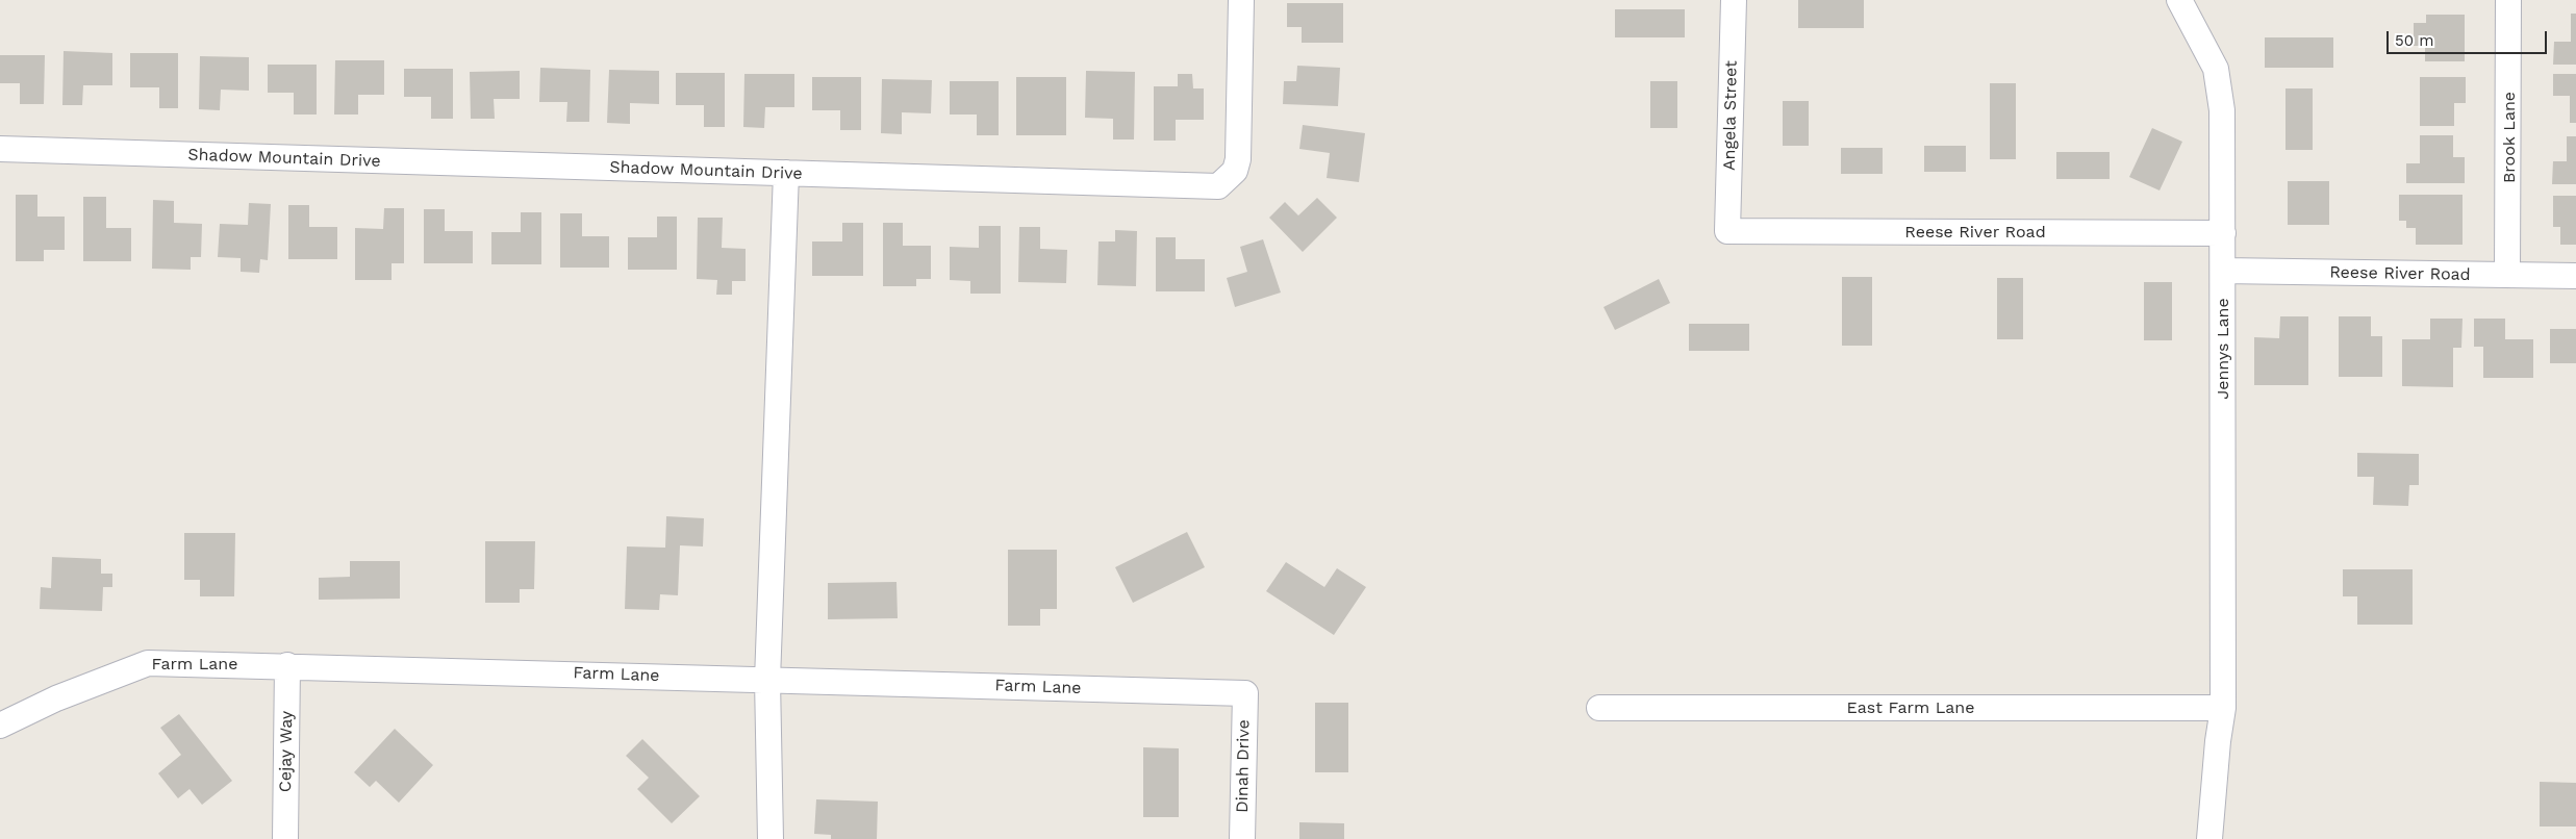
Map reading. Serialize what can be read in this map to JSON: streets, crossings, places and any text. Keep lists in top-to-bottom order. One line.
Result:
{"streets":{"street":["Angela Street","Brook Lane","Shadow Mountain Drive","Reese River Road","Jennys Lane","Farm Lane","East Farm Lane","Cejay Way","Dinah Drive"]},"crossings":[["Angela Street","Reese River Road"],["Brook Lane","Reese River Road"],["Reese River Road","Jennys Lane"],["Jennys Lane","East Farm Lane"],["Farm Lane","Cejay Way"],["Farm Lane","Dinah Drive"]],"scale_bar":"50 m"}
